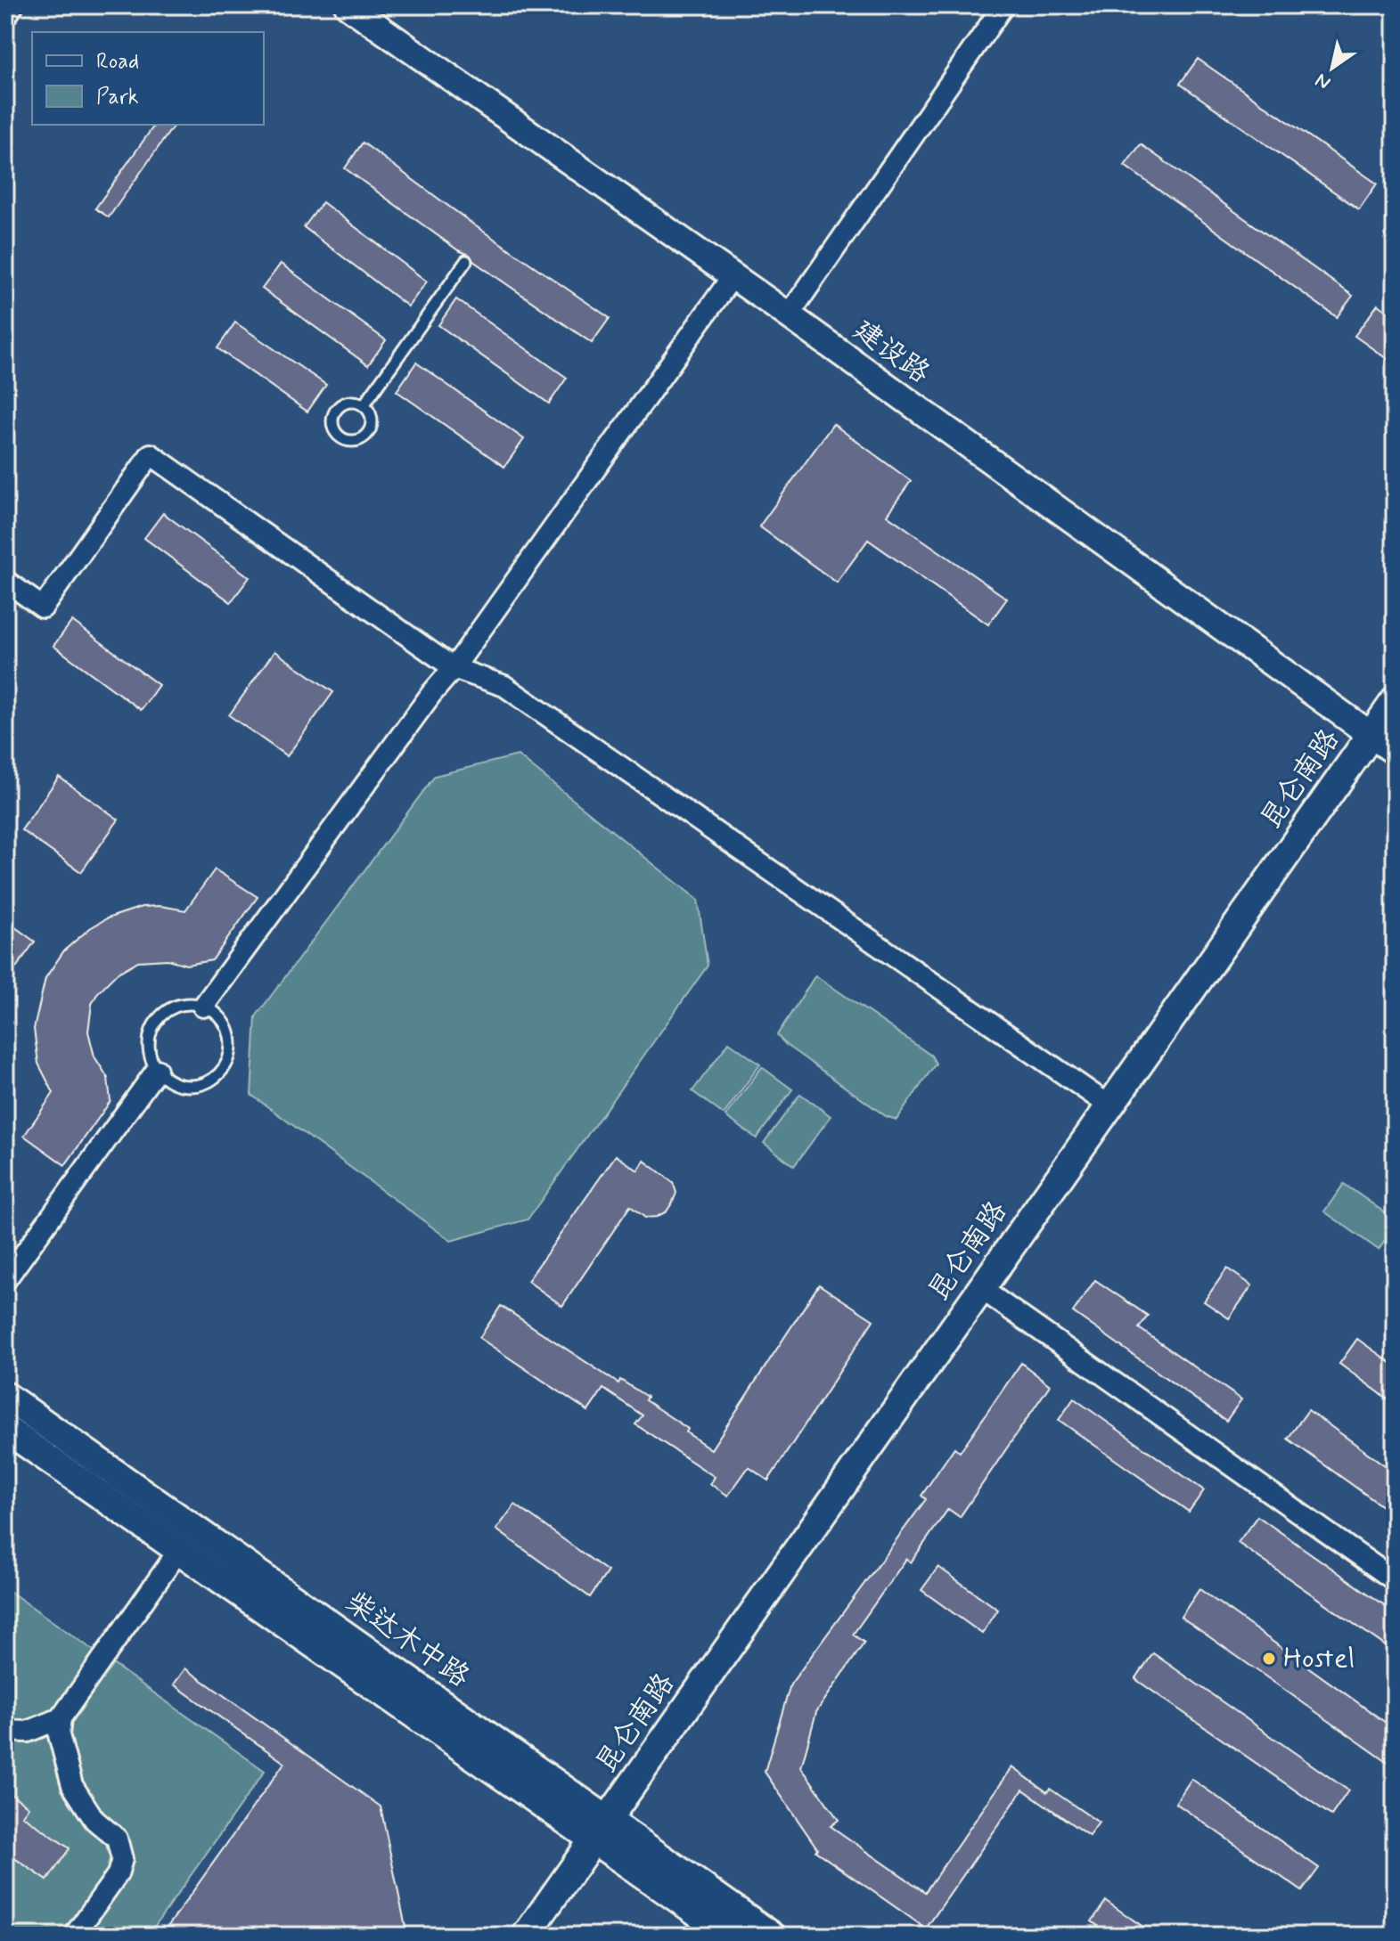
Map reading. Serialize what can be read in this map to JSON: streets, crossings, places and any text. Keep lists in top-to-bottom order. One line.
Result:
{"streets":{"main road":["昆仑南路","柴达木中路"],"street":["建设路"]},"crossings":[["建设路","昆仑南路"],["昆仑南路","柴达木中路"]],"places":["Hostel"],"legend":["Road","Park"],"north":"bottom left"}
